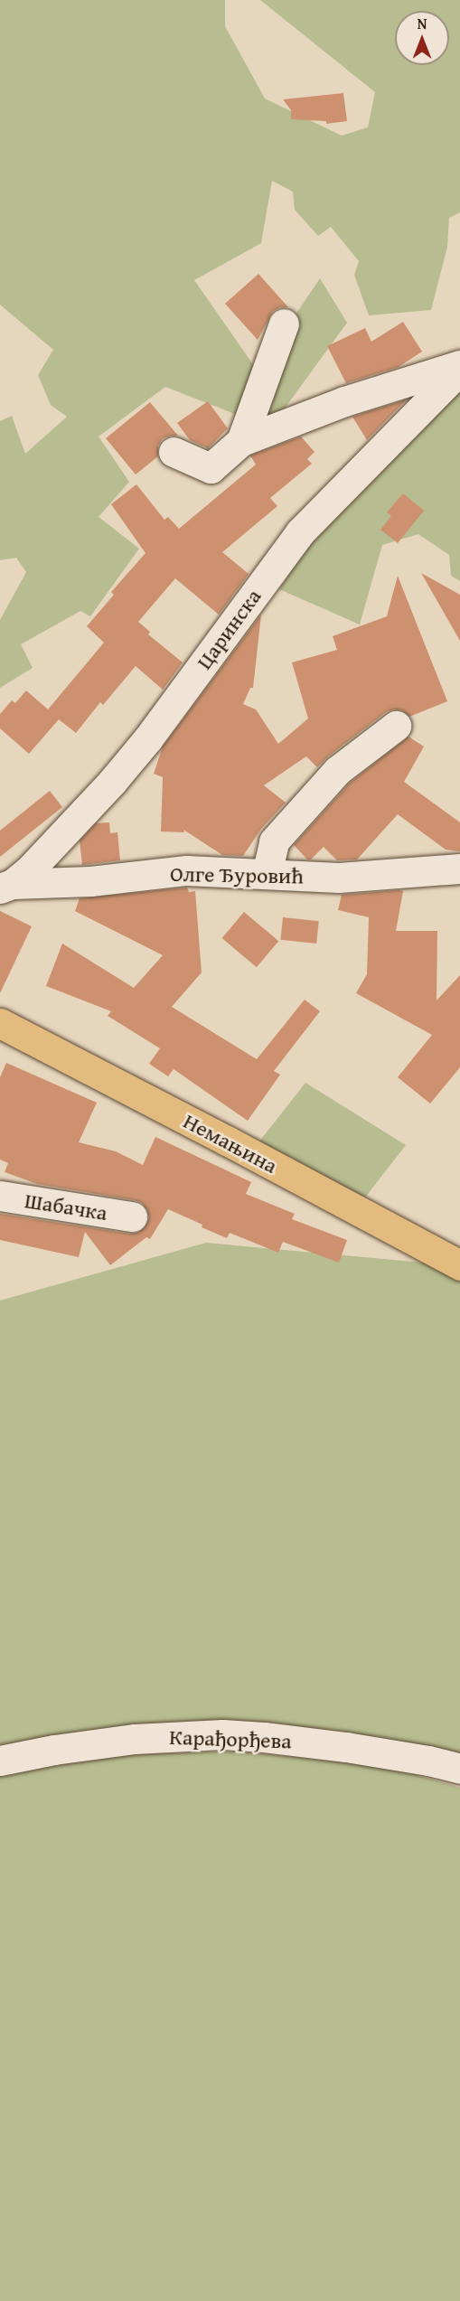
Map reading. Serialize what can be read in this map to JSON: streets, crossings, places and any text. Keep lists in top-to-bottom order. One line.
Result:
{"streets":{"main road":["Немањина"],"street":["Царинска","Олге Ђуровић","Шабачка","Карађорђева"]},"crossings":[["Царинска","Олге Ђуровић"]],"north":"top"}
